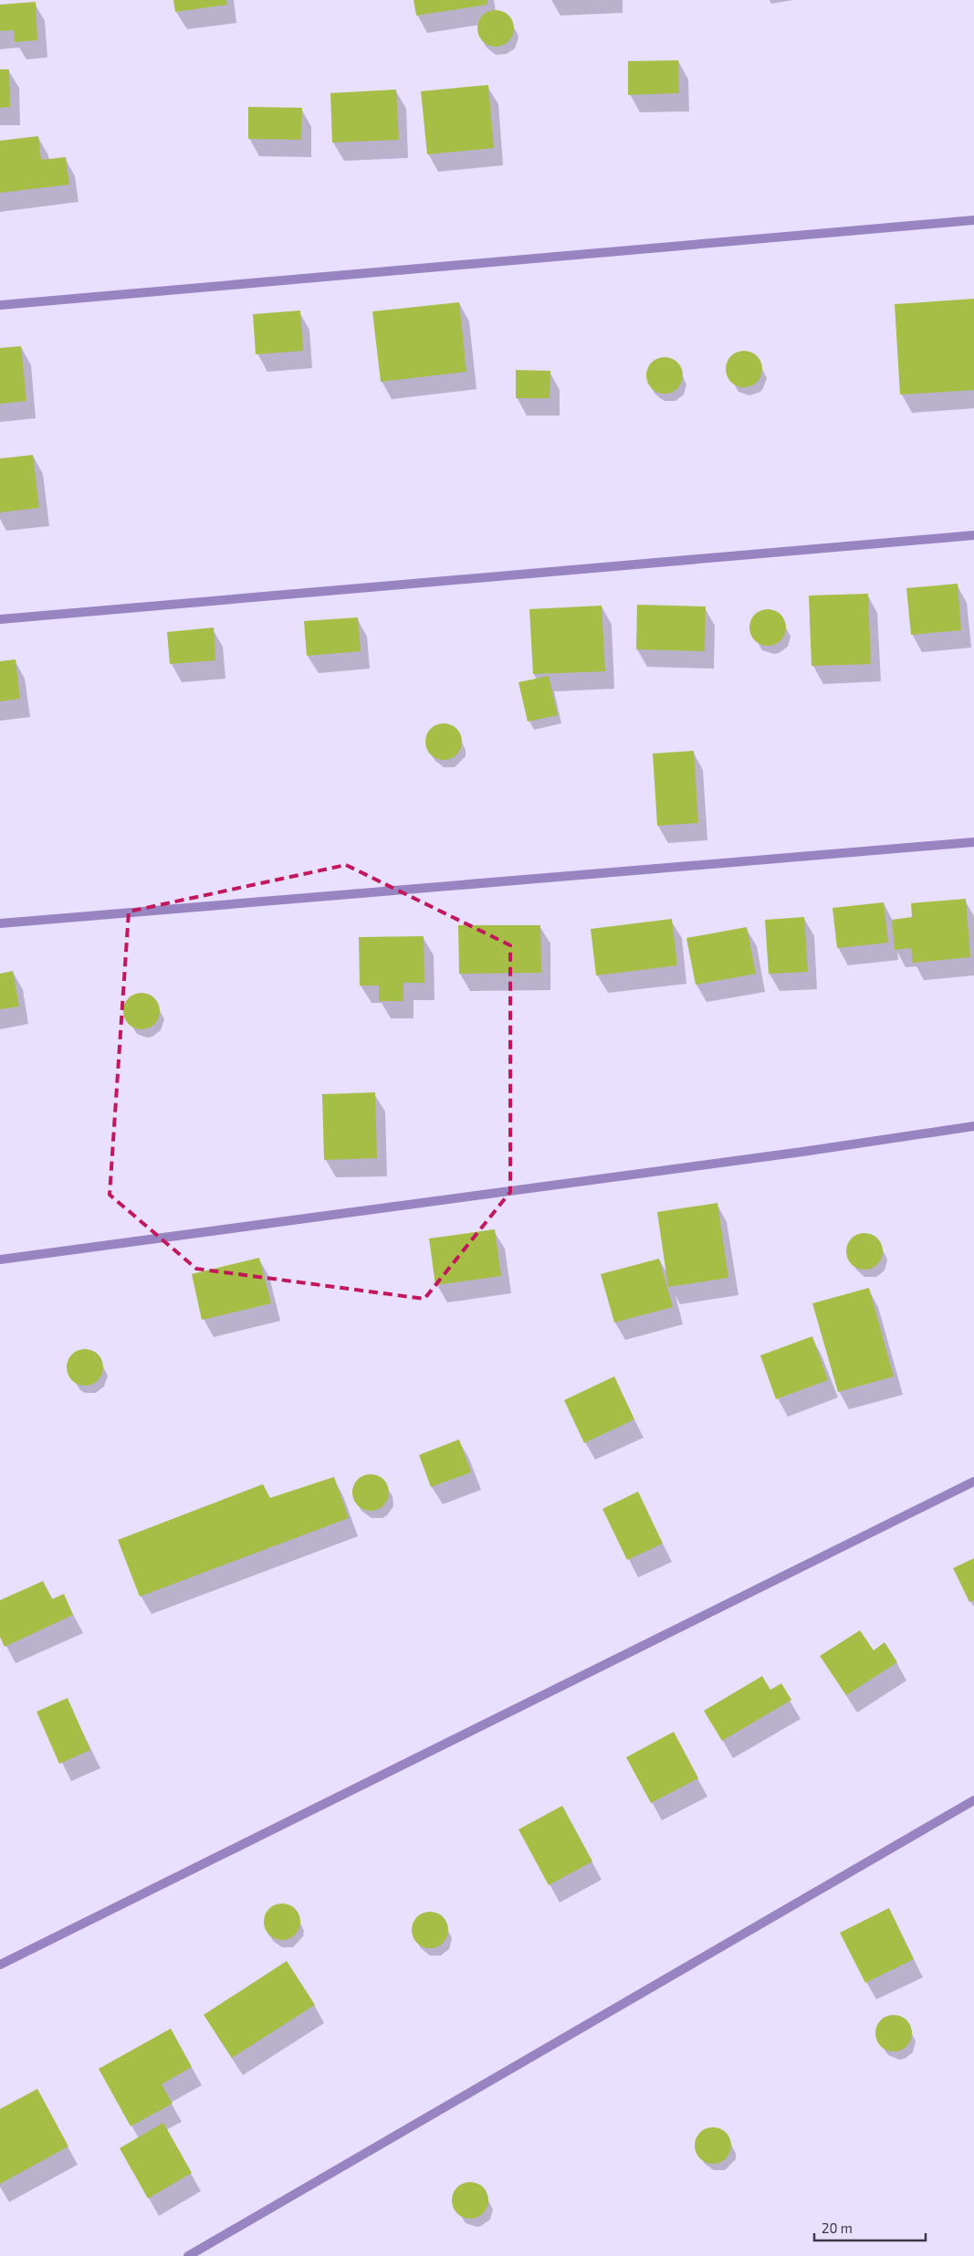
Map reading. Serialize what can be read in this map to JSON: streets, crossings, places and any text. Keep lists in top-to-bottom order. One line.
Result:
{"scale_bar":"20 m"}
